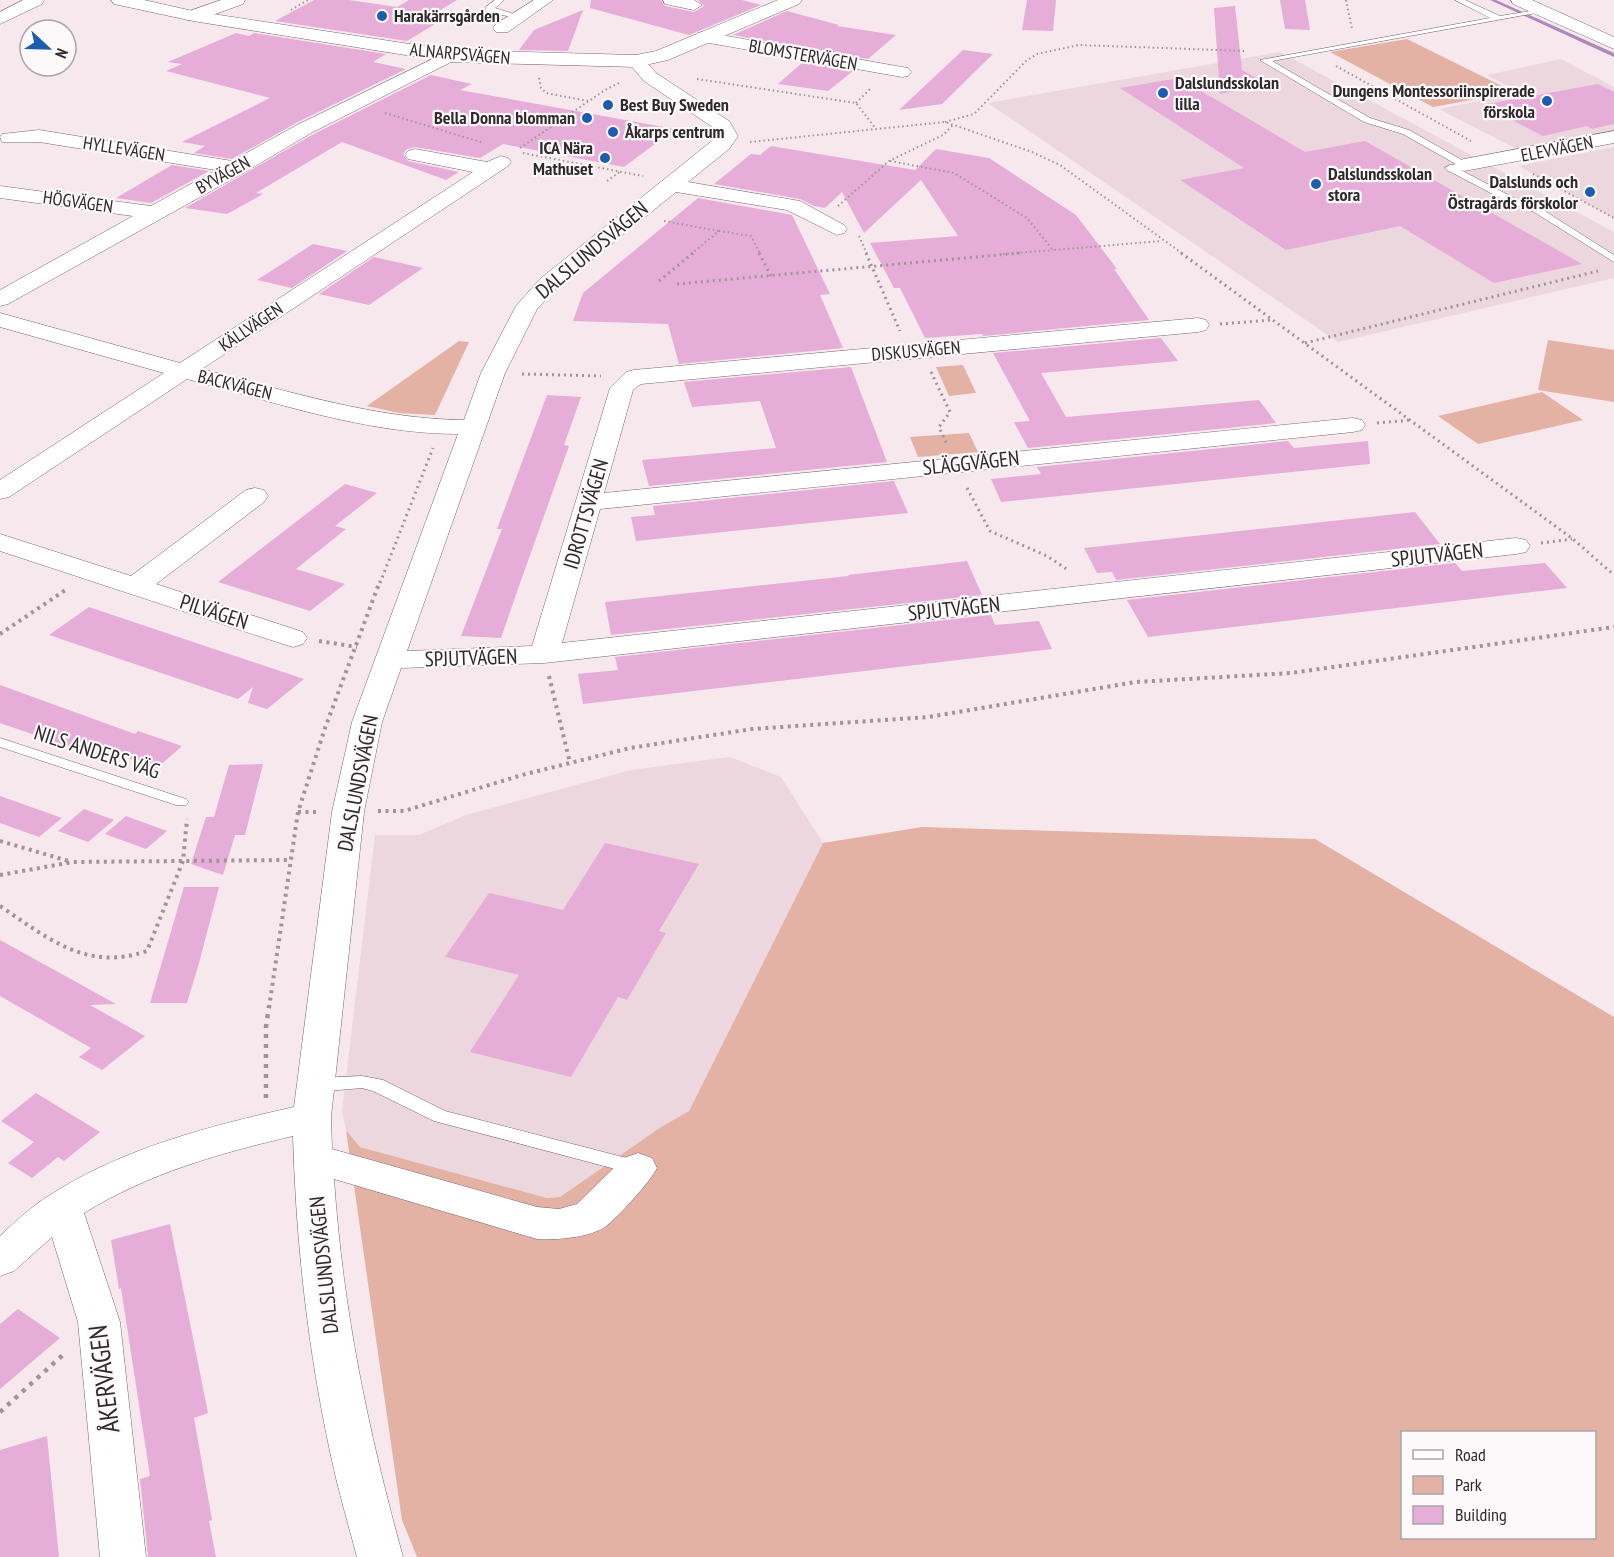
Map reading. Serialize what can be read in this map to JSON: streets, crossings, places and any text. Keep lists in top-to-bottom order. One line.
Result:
{"streets":{"street":["ALNARPSVÄGEN","BLOMSTERVÄGEN","HYLLEVÄGEN","ELEVVÄGEN","BYVÄGEN","HÖGVÄGEN","DALSLUNDSVÄGEN","KÄLLVÄGEN","DISKUSVÄGEN","BACKVÄGEN","SLÄGGVÄGEN","IDROTTSVÄGEN","SPJUTVÄGEN","PILVÄGEN","ÅKERVÄGEN"],"lane":["NILS ANDERS VÄG"]},"crossings":[["ALNARPSVÄGEN","BLOMSTERVÄGEN"],["ALNARPSVÄGEN","BYVÄGEN"],["HYLLEVÄGEN","BYVÄGEN"],["BYVÄGEN","HÖGVÄGEN"],["DALSLUNDSVÄGEN","BACKVÄGEN"],["DALSLUNDSVÄGEN","SPJUTVÄGEN"],["KÄLLVÄGEN","BACKVÄGEN"],["DISKUSVÄGEN","IDROTTSVÄGEN"],["SLÄGGVÄGEN","IDROTTSVÄGEN"],["IDROTTSVÄGEN","SPJUTVÄGEN"]],"places":["Harakärrsgården","Dalslundsskolan lilla","Dungens Montessoriinspirerade förskola","Best Buy Sweden","Bella Donna blomman","Åkarps centrum","ICA Nära Mathuset","Dalslundsskolan stora","Dalslunds och Östragårds förskolor"],"legend":["Road","Park","Building"],"north":"right"}
